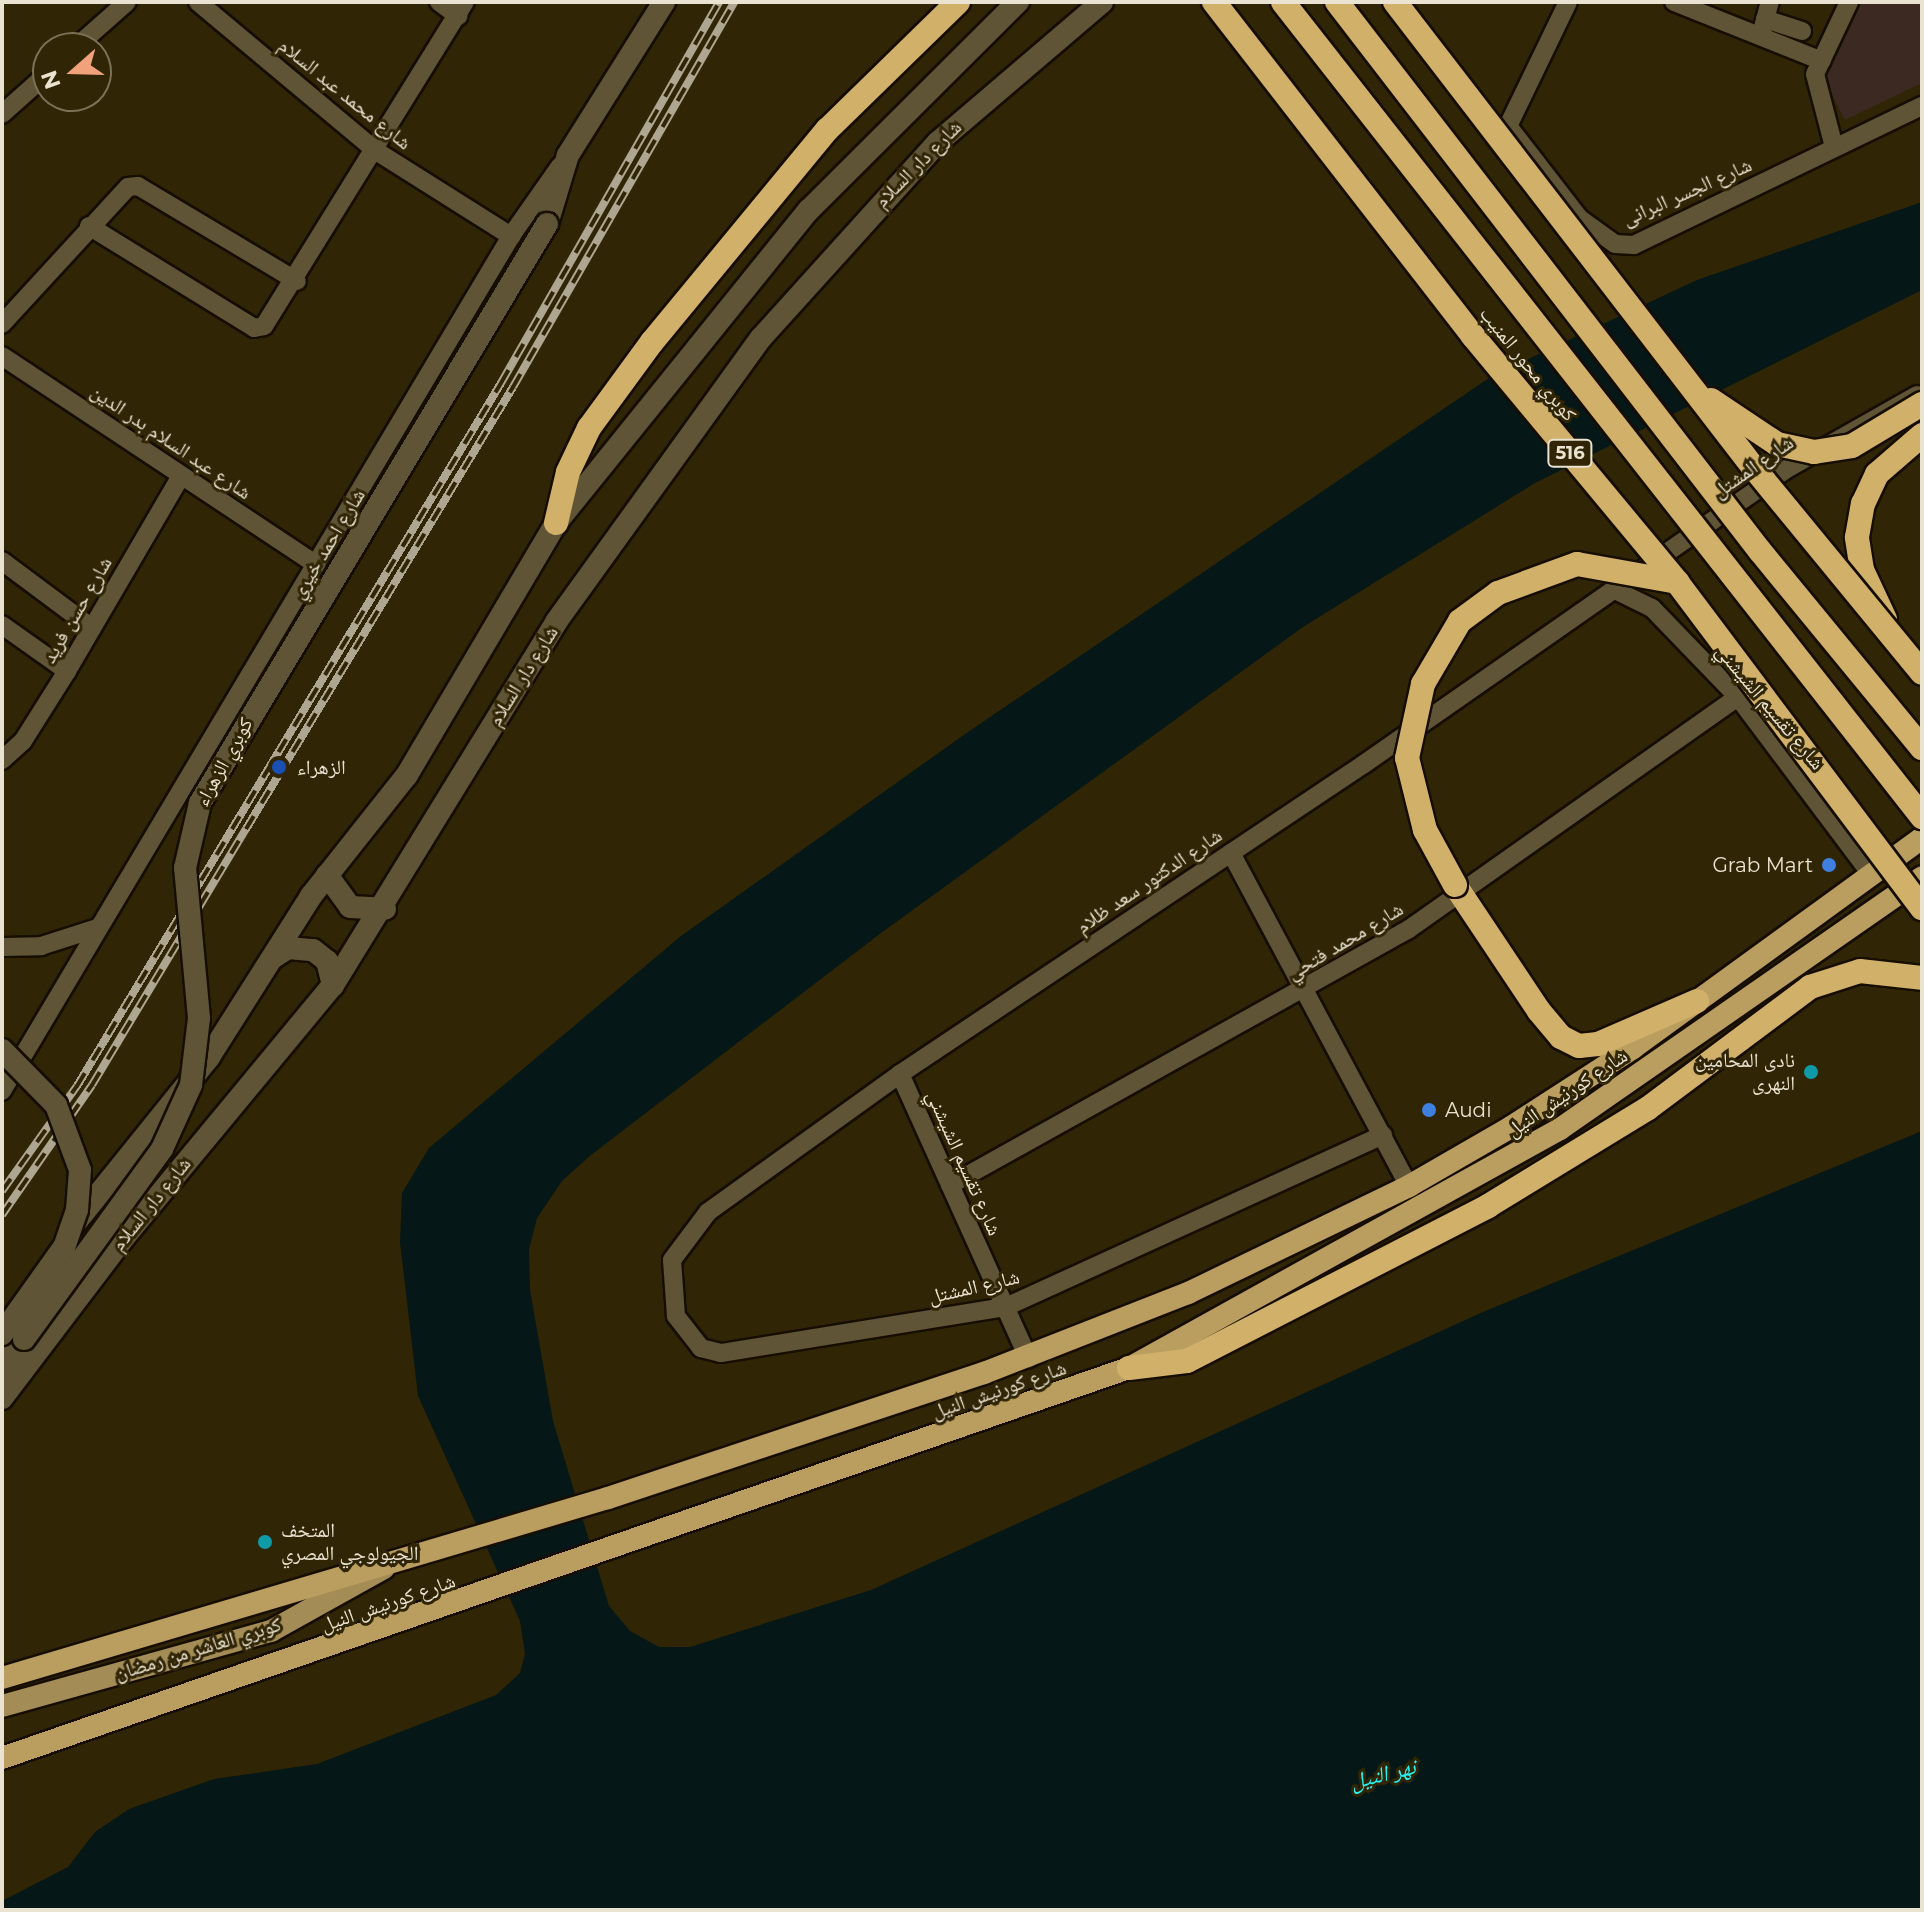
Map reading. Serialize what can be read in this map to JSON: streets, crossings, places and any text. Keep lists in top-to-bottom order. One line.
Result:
{"streets":{"highway":["كوبري محور المنيب","516","شارع كورنيش النيل"],"main road":["شارع دار السلام","شارع احمد خيري","كوبري الزهراء","كوبري العاشر من رمضان"],"street":["شارع محمد عبد السلام","شارع الجسر البرانى","شارع عبد السلام بدر الدين","شارع المشتل","شارع حسن فريد","شارع تقسيم الشيشني","شارع الدكتور سعد ظلام","شارع محمد فتحي"]},"crossings":[["شارع محمد عبد السلام","شارع احمد خيري"],["شارع عبد السلام بدر الدين","شارع احمد خيري"],["شارع عبد السلام بدر الدين","شارع حسن فريد"],["شارع المشتل","شارع تقسيم الشيشني"],["شارع المشتل","شارع الدكتور سعد ظلام"],["شارع احمد خيري","كوبري الزهراء"],["شارع تقسيم الشيشني","شارع الدكتور سعد ظلام"],["شارع تقسيم الشيشني","شارع محمد فتحي"],["شارع تقسيم الشيشني","شارع كورنيش النيل"],["شارع كورنيش النيل","كوبري العاشر من رمضان"]],"water":["نهر النيل"],"places":["الزهراء","Grab Mart","نادى المحامين النهرى","Audi","المتخف الجيولوجي المصري"],"north":"left"}
